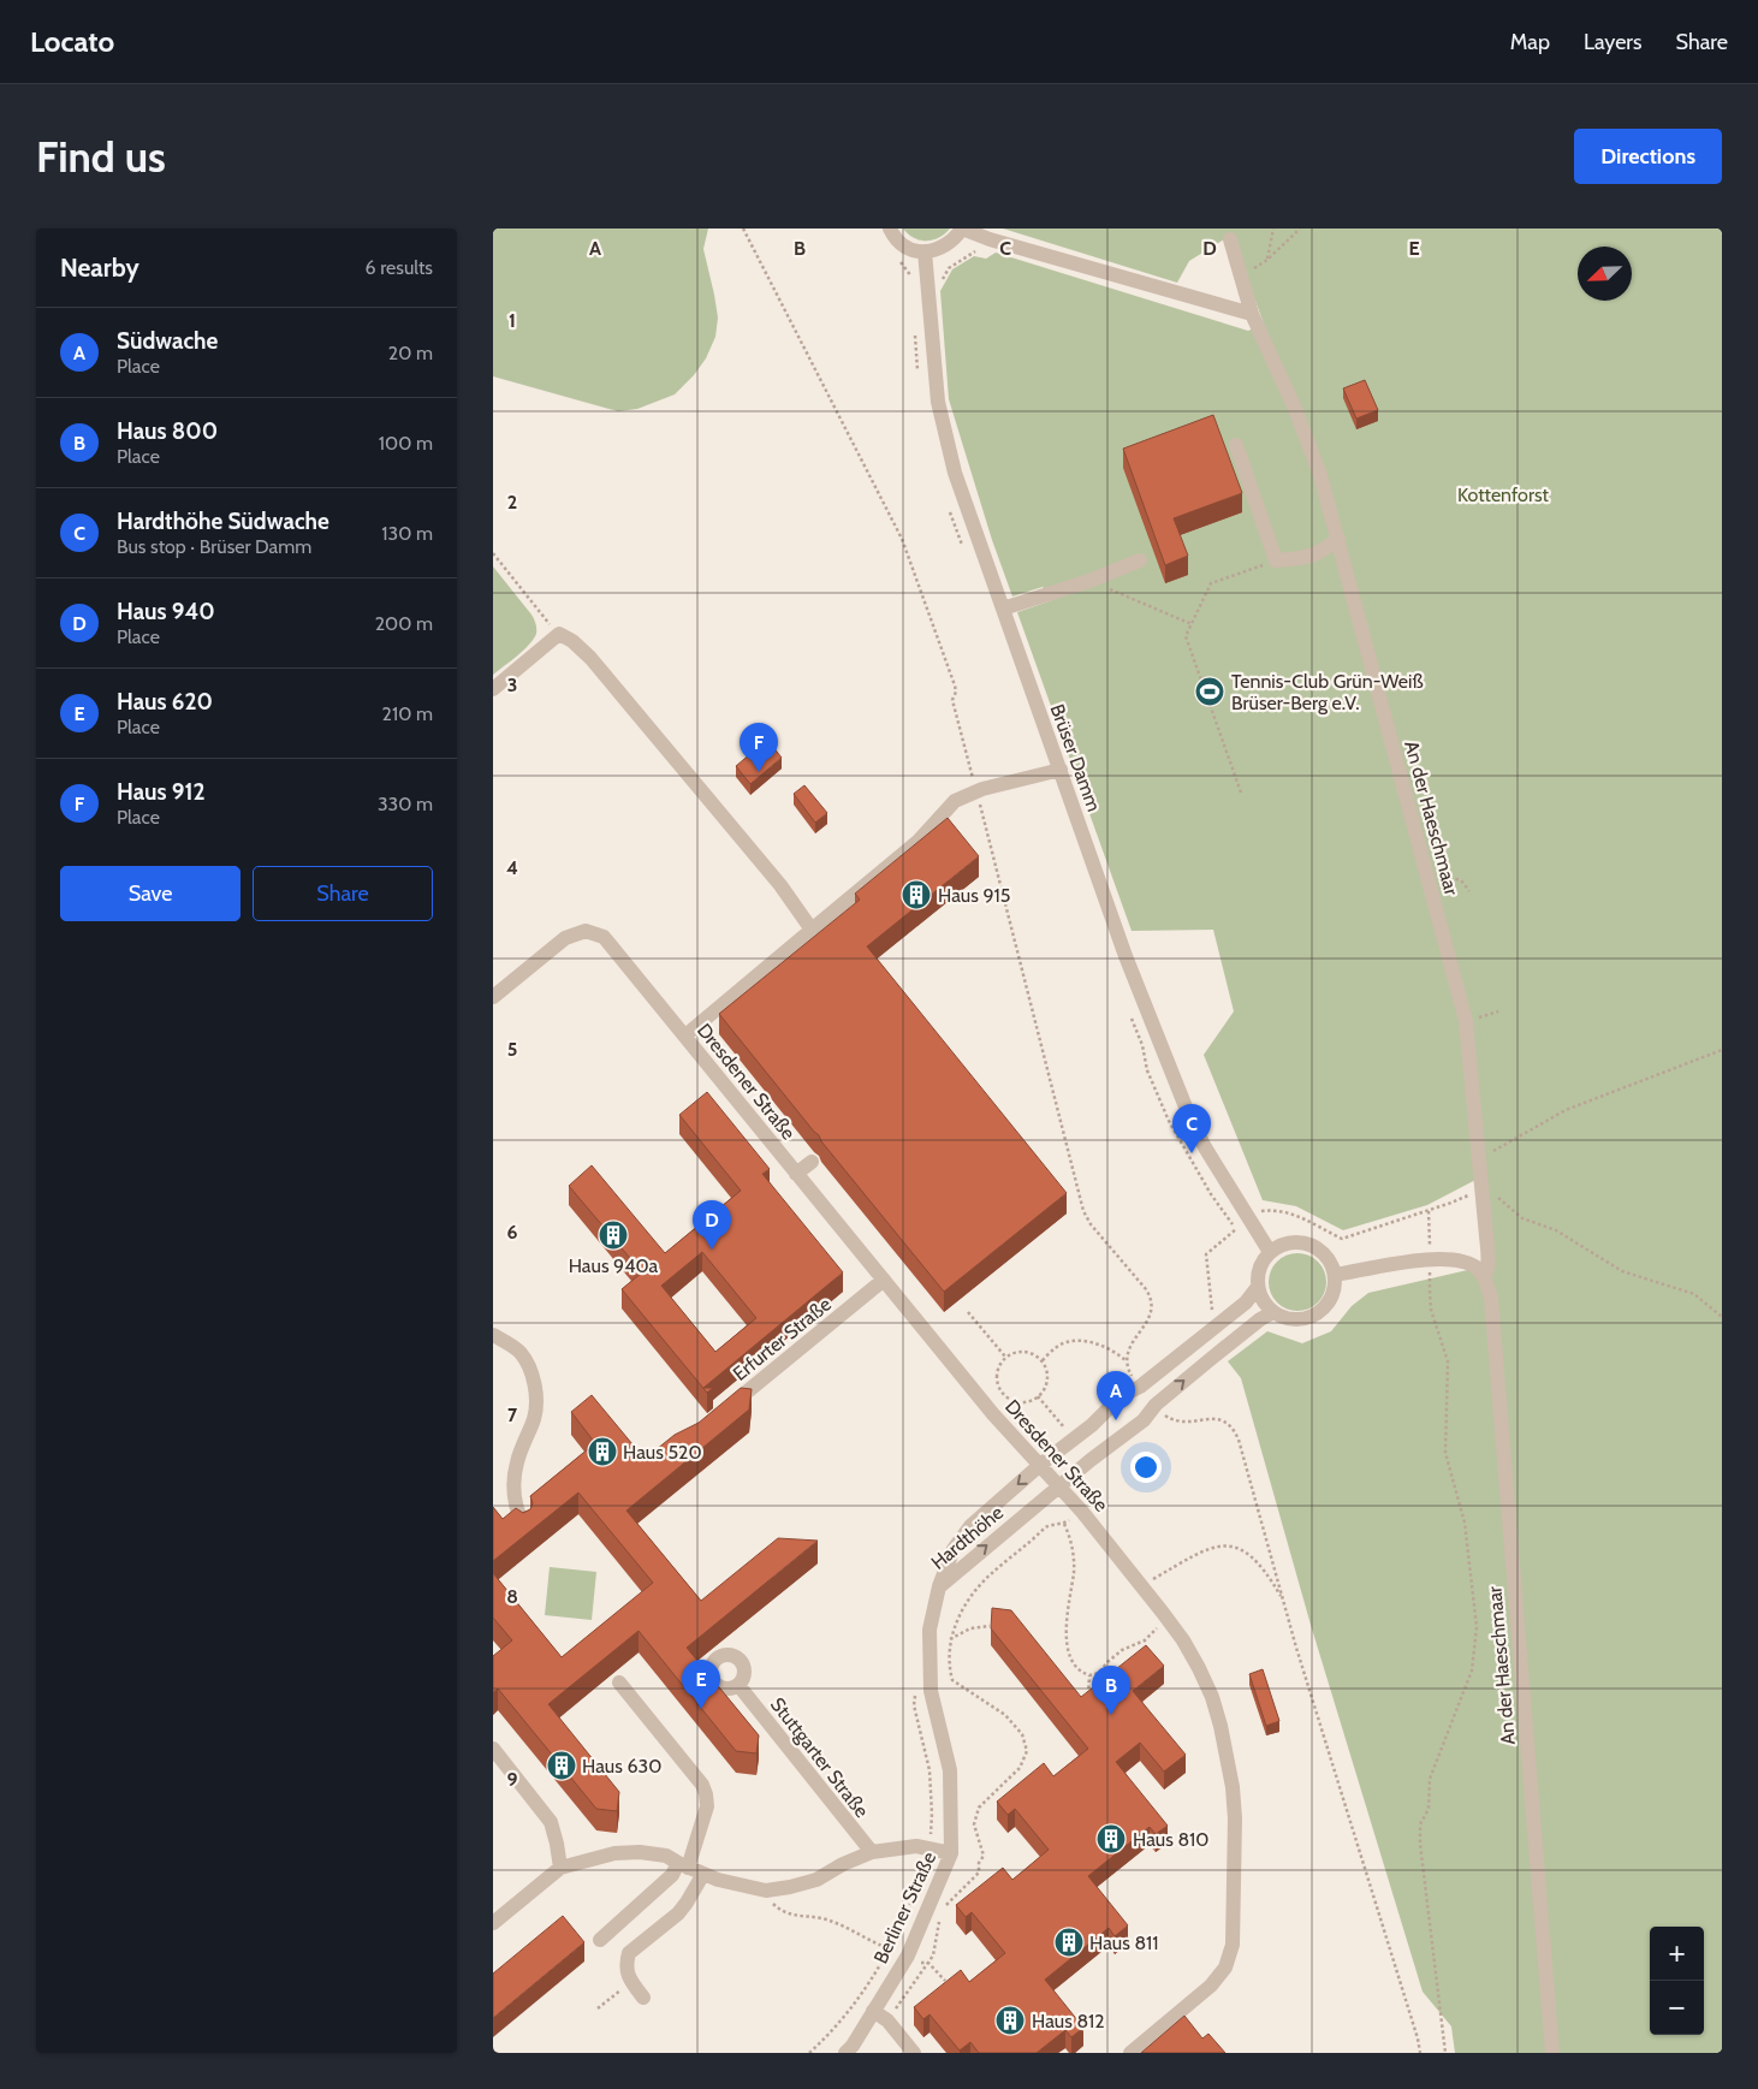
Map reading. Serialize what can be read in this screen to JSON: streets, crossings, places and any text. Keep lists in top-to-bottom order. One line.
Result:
{"streets":{"street":["Brüser Damm","An der Haeschmaar","Dresdener Straße","Erfurter Straße","Hardthöhe","Stuttgarter Straße","Berliner Straße"]},"crossings":[["Brüser Damm","Hardthöhe"],["Dresdener Straße","Erfurter Straße"],["Dresdener Straße","Hardthöhe"],["Hardthöhe","Berliner Straße"]],"parks":["Kottenforst"],"places":{"sports":["Tennis-Club Grün-Weiß Brüser-Berg e.V."],"building":["Haus 915","Haus 940a","Haus 520","Haus 630","Haus 810","Haus 811","Haus 812"]},"north":"bottom left","page":{"header":"Locato","nav":["Map","Layers","Share"],"buttons":["Directions",["Save","Share"]],"title":"Find us","heading":["Nearby","6 results"],"list":[{"mark":"A","name":"Südwache","note":"Place","value":"20 m"},{"mark":"B","name":"Haus 800","note":"Place","value":"100 m"},{"mark":"C","name":"Hardthöhe Südwache","note":"Bus stop · Brüser Damm","value":"130 m"},{"mark":"D","name":"Haus 940","note":"Place","value":"200 m"},{"mark":"E","name":"Haus 620","note":"Place","value":"210 m"},{"mark":"F","name":"Haus 912","note":"Place","value":"330 m"}],"pins":["F","C","D","A","E","B"],"map_buttons":["+","−"]},"grid":{"columns":["A","B","C","D","E"],"rows":["1","2","3","4","5","6","7","8","9"]}}
